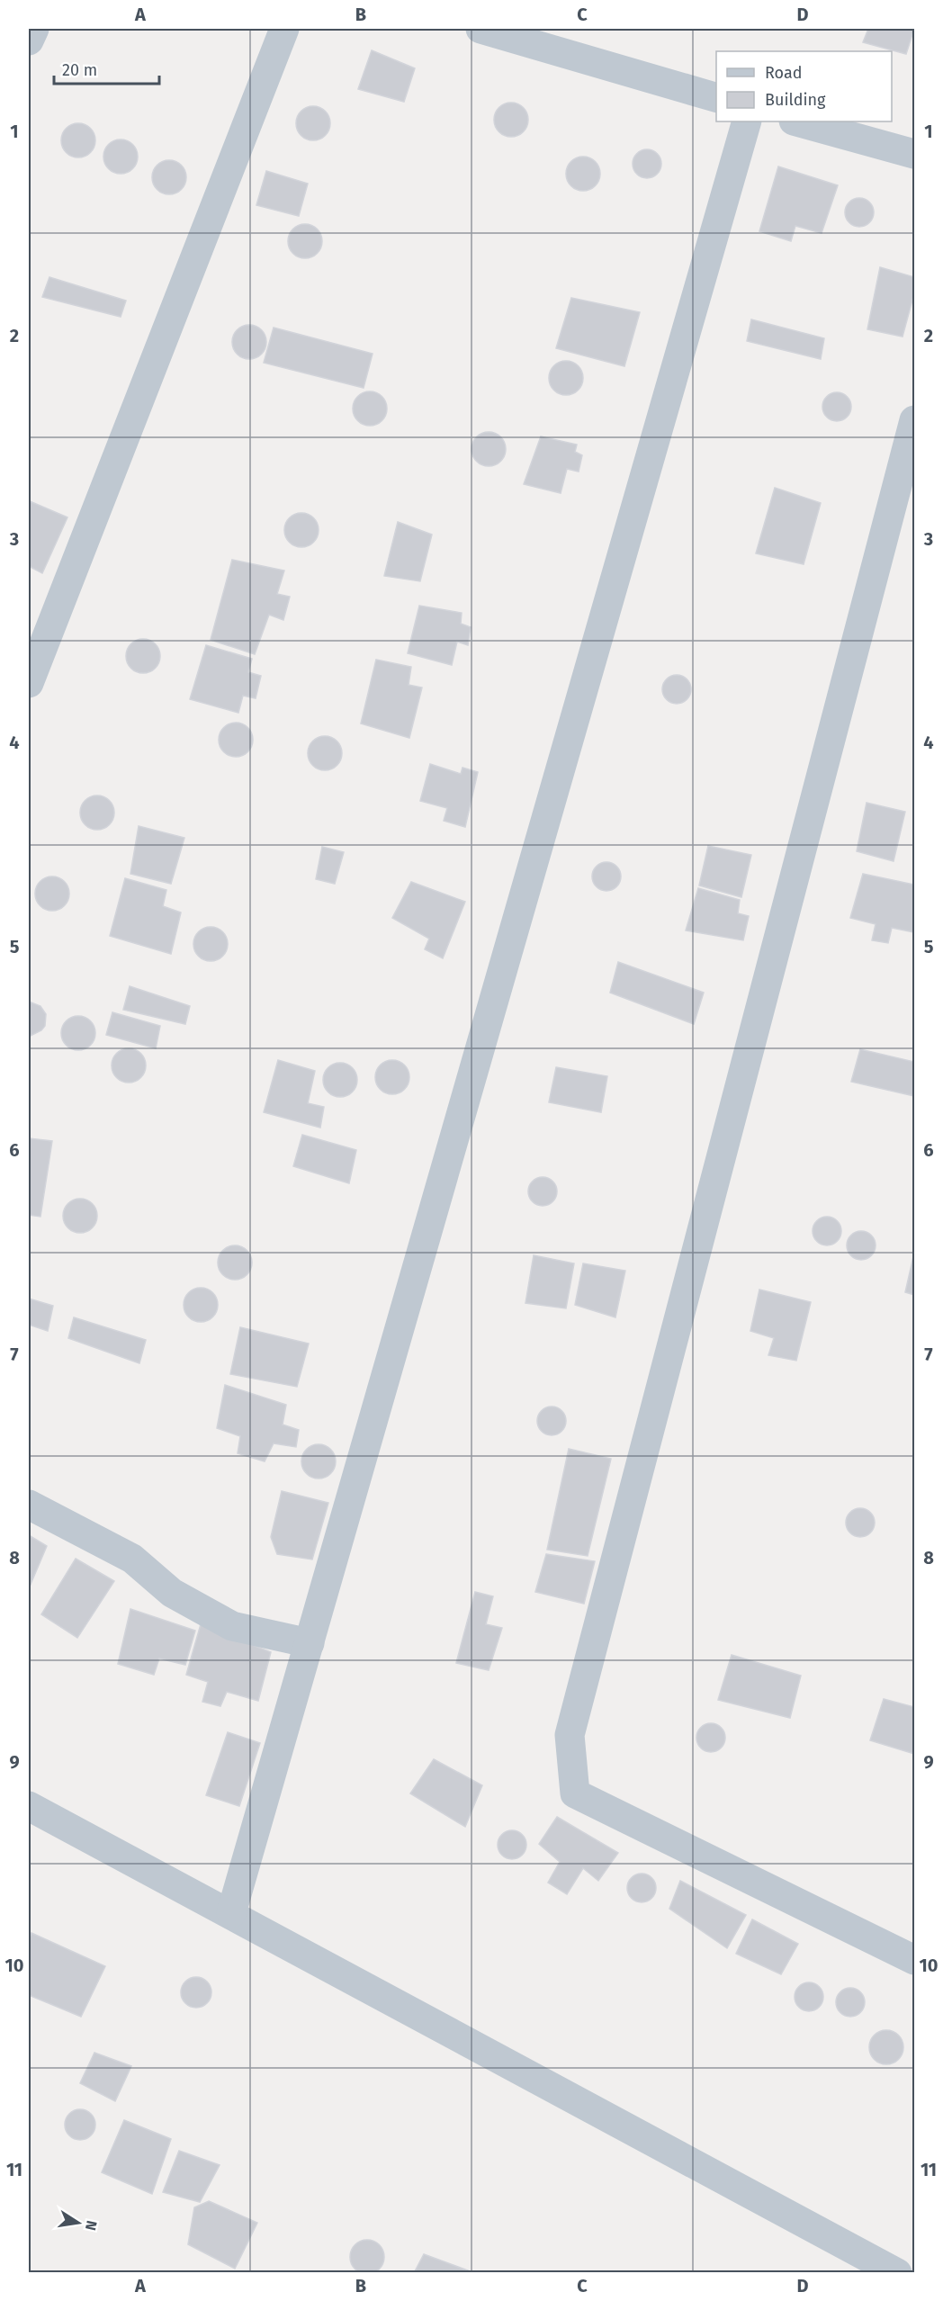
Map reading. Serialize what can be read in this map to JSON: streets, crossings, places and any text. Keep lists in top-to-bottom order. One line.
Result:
{"legend":["Road","Building"],"scale_bar":"20 m","north":"right","grid":{"columns":["A","B","C","D"],"rows":["1","2","3","4","5","6","7","8","9","10","11"]}}
